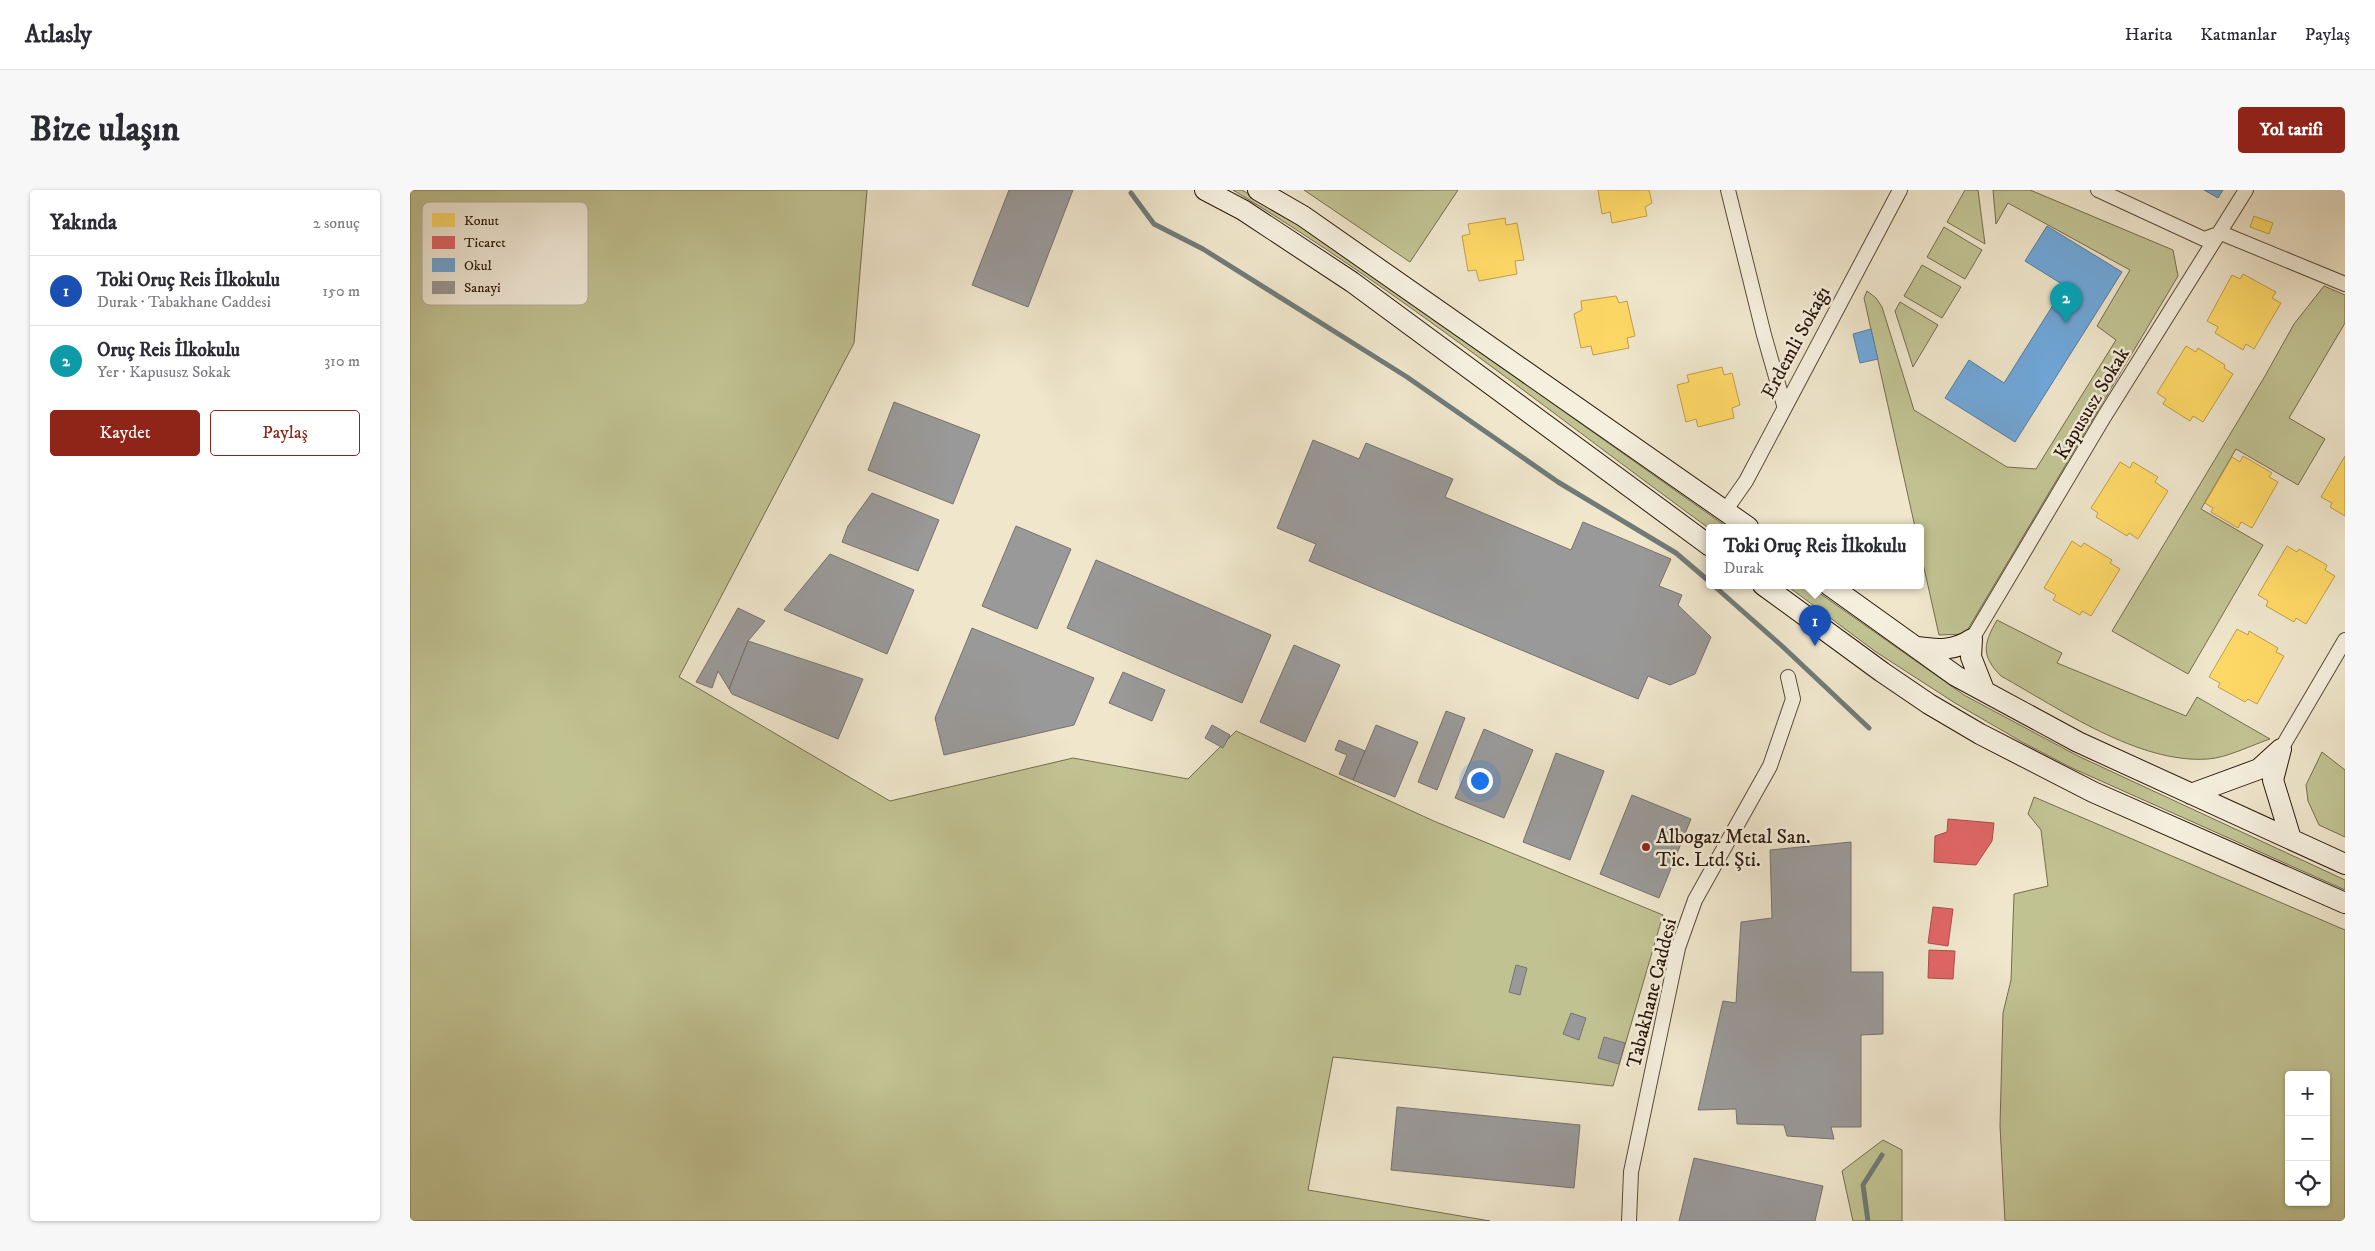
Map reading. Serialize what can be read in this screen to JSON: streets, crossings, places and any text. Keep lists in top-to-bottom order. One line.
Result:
{"streets":{"street":["Erdemli Sokağı","Kapususz Sokak","Tabakhane Caddesi"]},"places":["Albogaz Metal San. Tic. Ltd. Şti."],"legend":["Konut","Ticaret","Okul","Sanayi"],"page":{"header":"Atlasly","nav":["Harita","Katmanlar","Paylaş"],"buttons":["Yol tarifi",["Kaydet","Paylaş"]],"title":"Bize ulaşın","heading":["Yakında","2 sonuç"],"list":[{"mark":"1","name":"Toki Oruç Reis İlkokulu","note":"Durak · Tabakhane Caddesi","value":"150 m"},{"mark":"2","name":"Oruç Reis İlkokulu","note":"Yer · Kapususz Sokak","value":"310 m"}],"pins":["2","1"],"popup":["Toki Oruç Reis İlkokulu","Durak"],"map_buttons":["+","−"]}}
